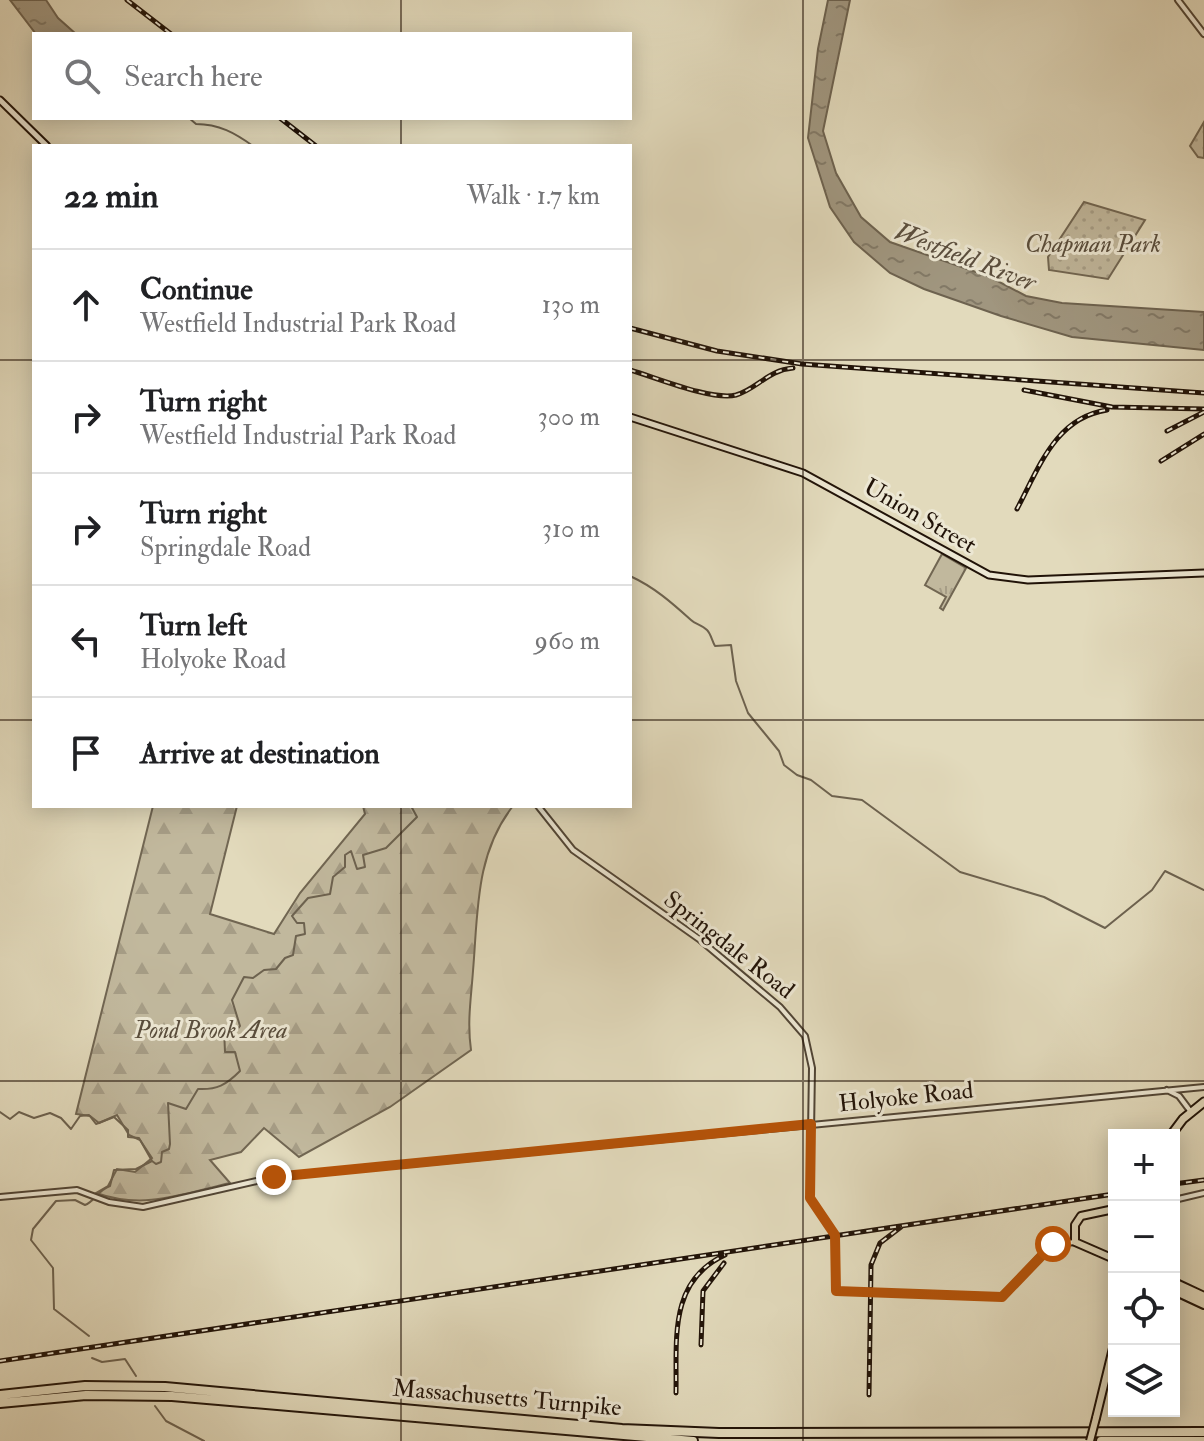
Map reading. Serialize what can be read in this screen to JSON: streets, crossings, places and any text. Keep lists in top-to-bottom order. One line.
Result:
{"streets":{"highway":["Massachusetts Turnpike"],"main road":["Union Street"],"street":["Springdale Road","Holyoke Road"]},"crossings":[["Springdale Road","Holyoke Road"]],"water":["Westfield River"],"parks":["Chapman Park","Pond Brook Area"],"page":{"search":"Search here","heading":["22 min","Walk · 1.7 km"],"list":[["Continue","Westfield Industrial Park Road","130 m"],["Turn right","Westfield Industrial Park Road","300 m"],["Turn right","Springdale Road","310 m"],["Turn left","Holyoke Road","960 m"],"Arrive at destination"],"map_buttons":["+","−"]}}
